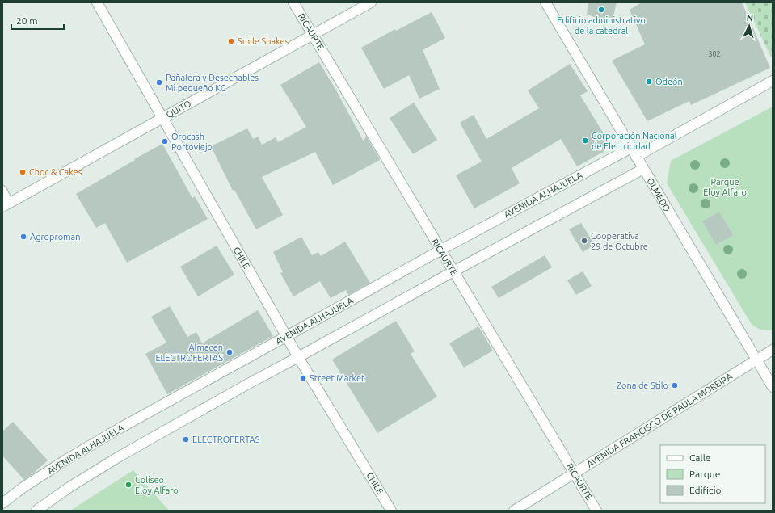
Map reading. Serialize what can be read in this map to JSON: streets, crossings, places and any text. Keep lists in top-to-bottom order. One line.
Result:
{"streets":{"street":["RICAURTE","QUITO","AVENIDA ALHAJUELA","OLMEDO","CHILE","AVENIDA FRANCISCO DE PAULA MOREIRA"]},"crossings":[["RICAURTE","QUITO"],["RICAURTE","AVENIDA ALHAJUELA"],["RICAURTE","AVENIDA FRANCISCO DE PAULA MOREIRA"],["QUITO","CHILE"],["AVENIDA ALHAJUELA","OLMEDO"],["AVENIDA ALHAJUELA","CHILE"],["OLMEDO","AVENIDA FRANCISCO DE PAULA MOREIRA"]],"parks":["Parque Eloy Alfaro"],"places":["Edificio administrativo de la catedral","Smile Shakes","Odeón","Pañalera y Desechables Mi pequeño KC","Corporación Nacional de Electricidad","Orocash Portoviejo","Choc & Cakes","Agroproman","Cooperativa 29 de Octubre","Almacen ELECTROFERTAS","Street Market","Zona de Stilo","ELECTROFERTAS","Coliseo Eloy Alfaro"],"house_numbers":["302"],"legend":["Calle","Parque","Edificio"],"scale_bar":"20 m","north":"top"}
